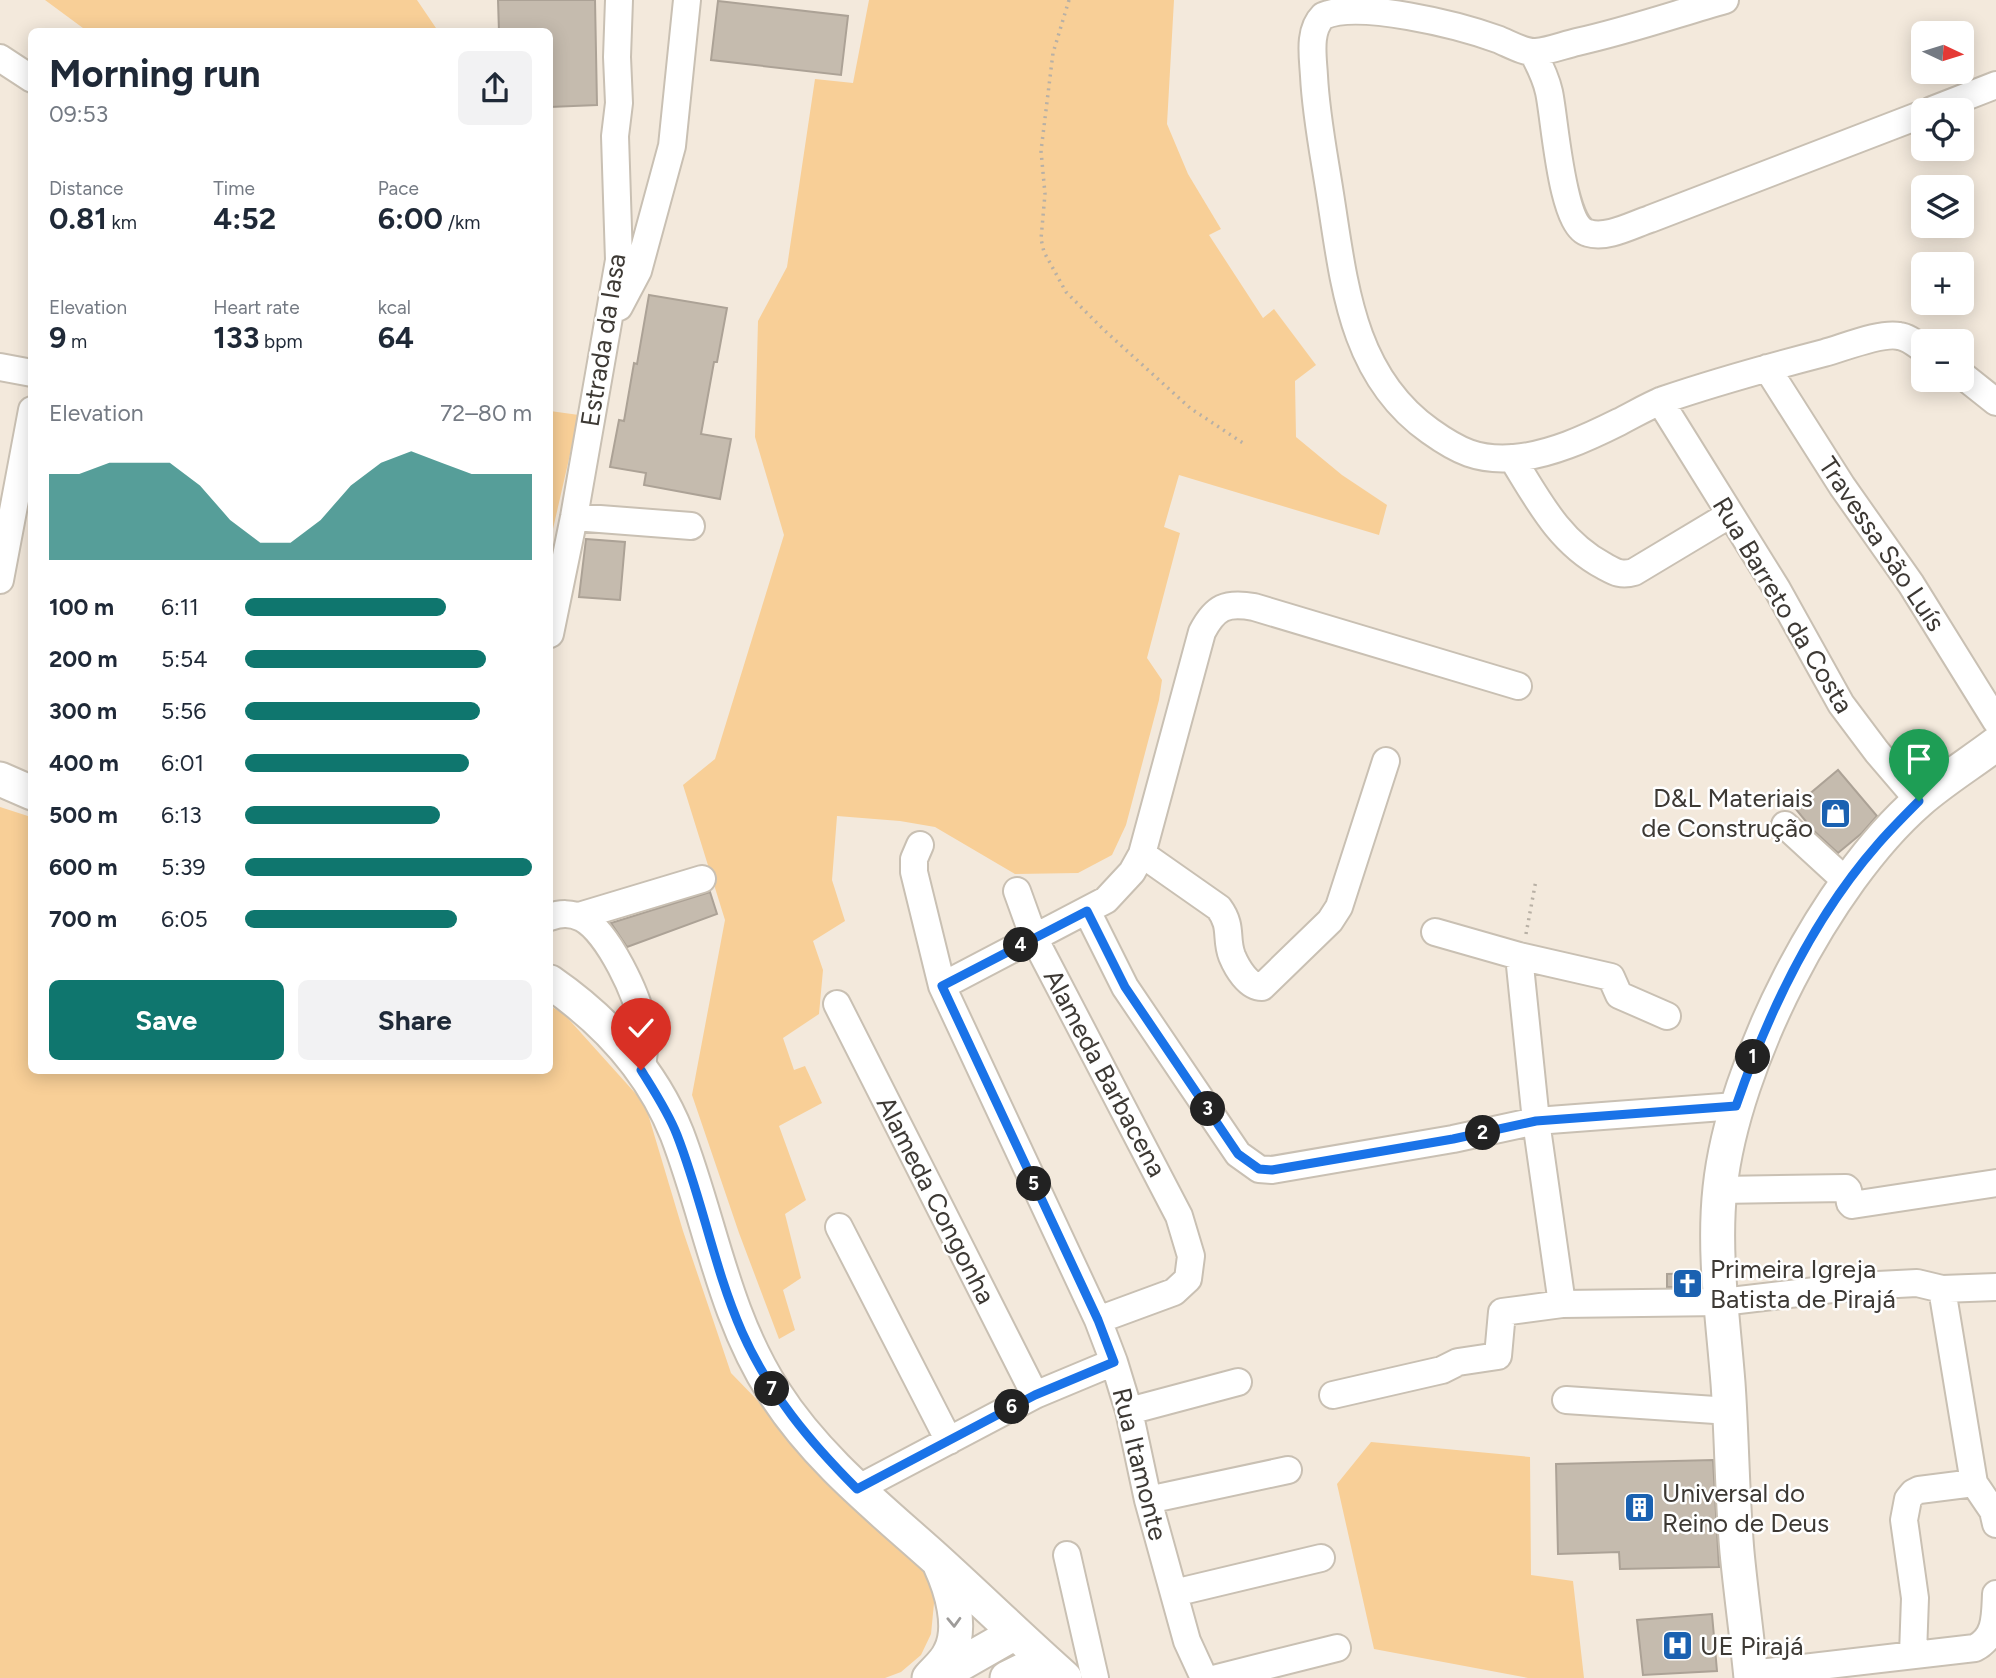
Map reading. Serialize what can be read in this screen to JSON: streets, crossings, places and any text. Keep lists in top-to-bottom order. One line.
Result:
{"streets":{"street":["Estrada da Iasa","Travessa São Luís","Rua Barreto da Costa","Alameda Barbacena","Alameda Congonha","Rua Itamonte"]},"crossings":[["Alameda Congonha","Rua Itamonte"]],"places":{"shop":["D&L Materiais de Construção"],"church":["Primeira Igreja Batista de Pirajá"],"building":["Universal do Reino de Deus"],"hospital":["UE Pirajá"]},"north":"right","page":{"map_buttons":["+","−"],"heading":["Morning run","09:53"],"stats":[["Distance","0.81 km"],["Time","4:52"],["Pace","6:00 /km"],["Elevation","9 m"],["Heart rate","133 bpm"],["kcal","64"]],"chart":["Elevation","72–80 m"],"list":[{"name":"100 m","note":"6:11"},{"name":"200 m","note":"5:54"},{"name":"300 m","note":"5:56"},{"name":"400 m","note":"6:01"},{"name":"500 m","note":"6:13"},{"name":"600 m","note":"5:39"},{"name":"700 m","note":"6:05"}],"pins":["4","1","3","2","5","7","6"],"buttons":["Save","Share"]}}
